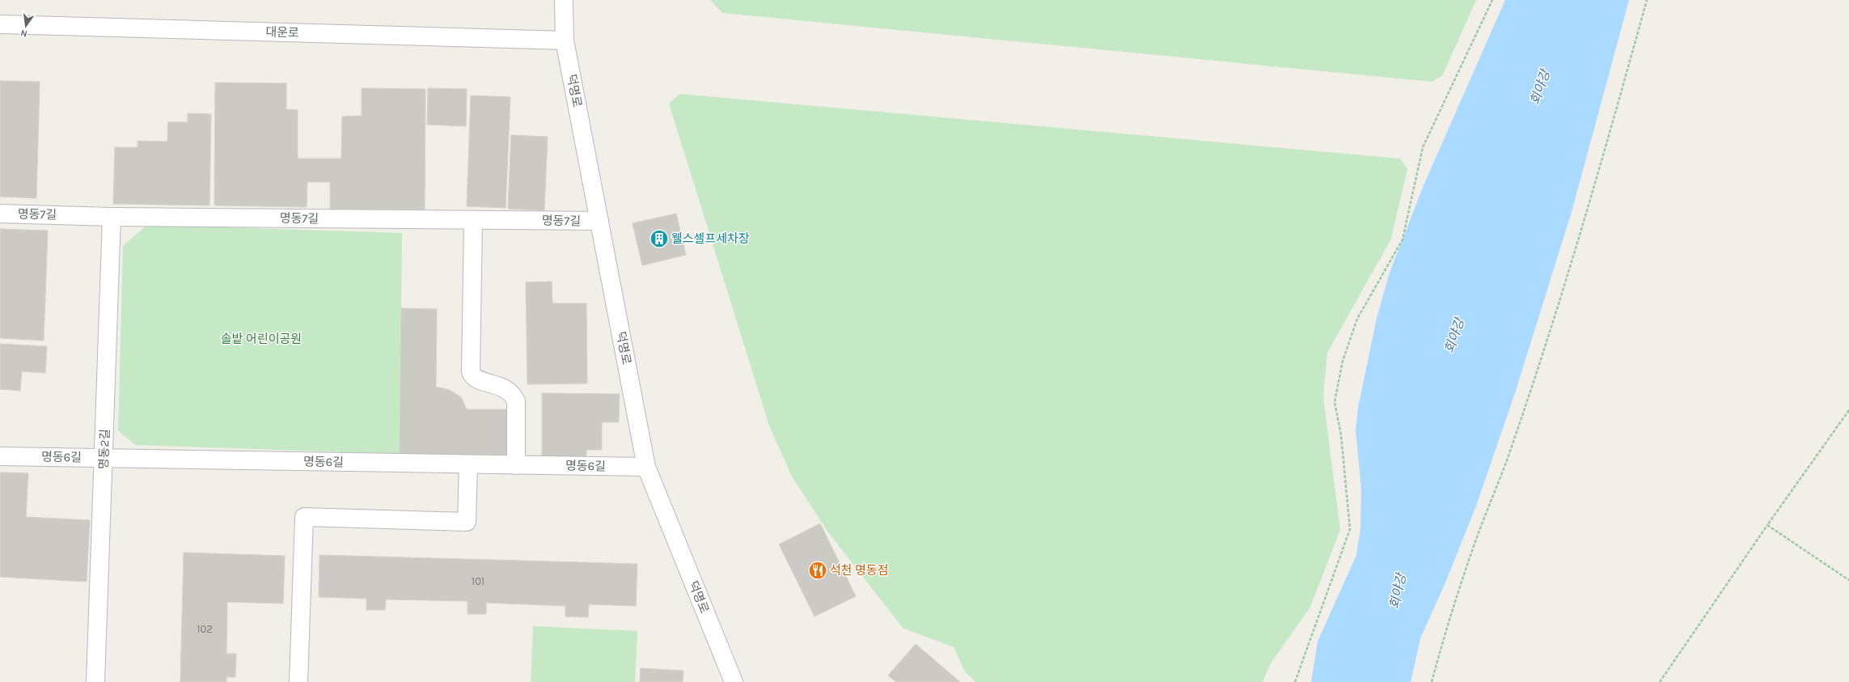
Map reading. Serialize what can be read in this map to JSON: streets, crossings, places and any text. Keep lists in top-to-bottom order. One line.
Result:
{"streets":{"street":["대운로","덕명로","명동7길","명동2길","명동6길"]},"crossings":[["대운로","덕명로"],["덕명로","명동7길"],["덕명로","명동6길"],["명동7길","명동2길"],["명동2길","명동6길"]],"water":["회야강"],"parks":["솔밭 어린이공원"],"places":{"building":["웰스셀프세차장"],"restaurant":["석천 명동점"]},"house_numbers":["101","102"],"north":"bottom"}
